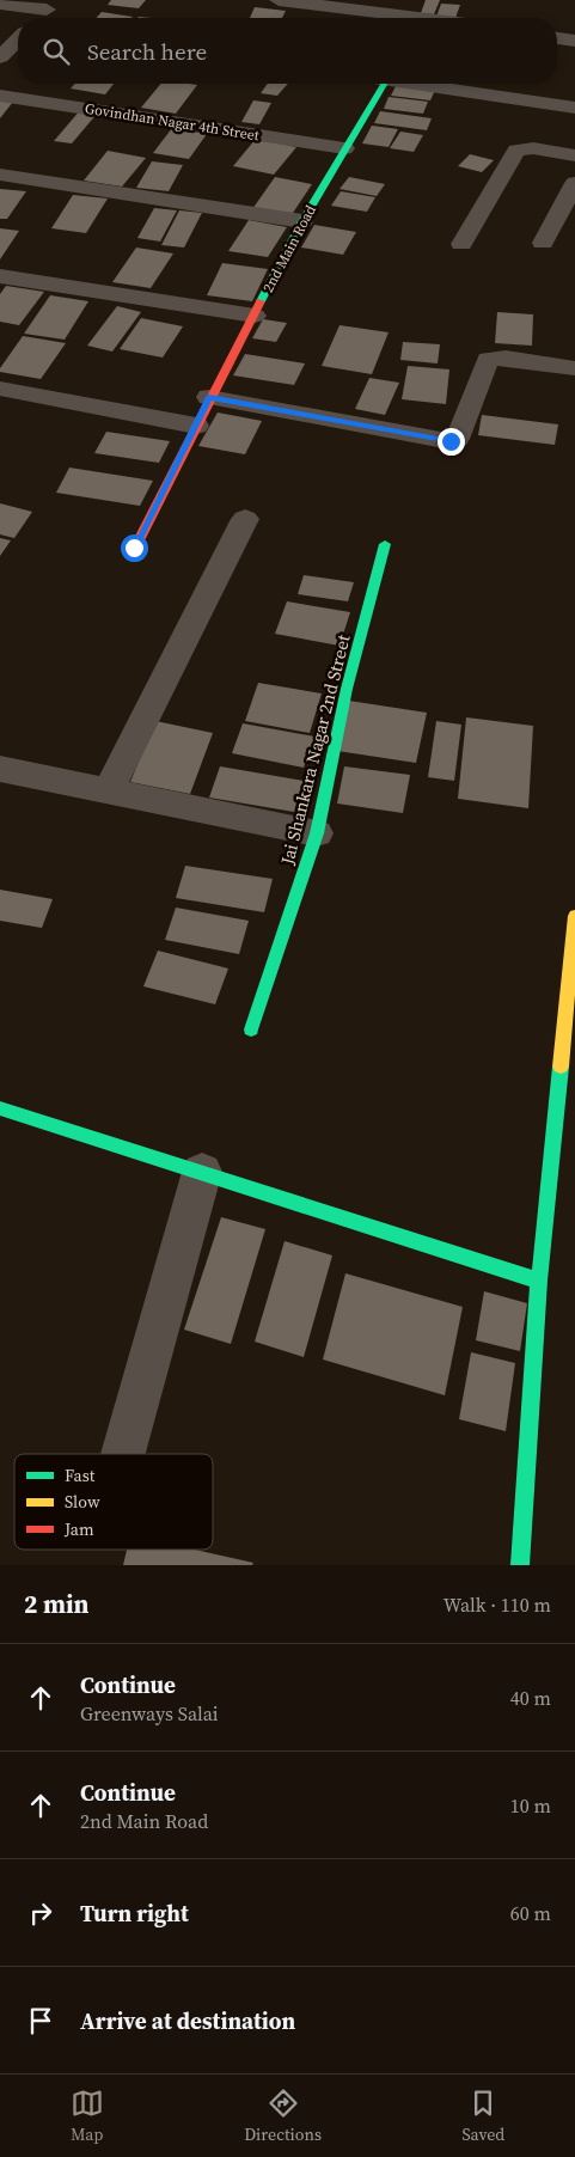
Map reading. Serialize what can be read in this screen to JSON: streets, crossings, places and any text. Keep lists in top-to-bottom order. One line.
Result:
{"streets":{"street":["Govindhan Nagar 4th Street","2nd Main Road","Jai Shankara Nagar 2nd Street"]},"crossings":[["Govindhan Nagar 4th Street","2nd Main Road"]],"legend":["Fast","Slow","Jam"],"page":{"search":"Search here","heading":["2 min","Walk · 110 m"],"list":[["Continue","Greenways Salai","40 m"],["Continue","2nd Main Road","10 m"],["Turn right","60 m"],"Arrive at destination"],"nav":["Map","Directions","Saved"]}}
